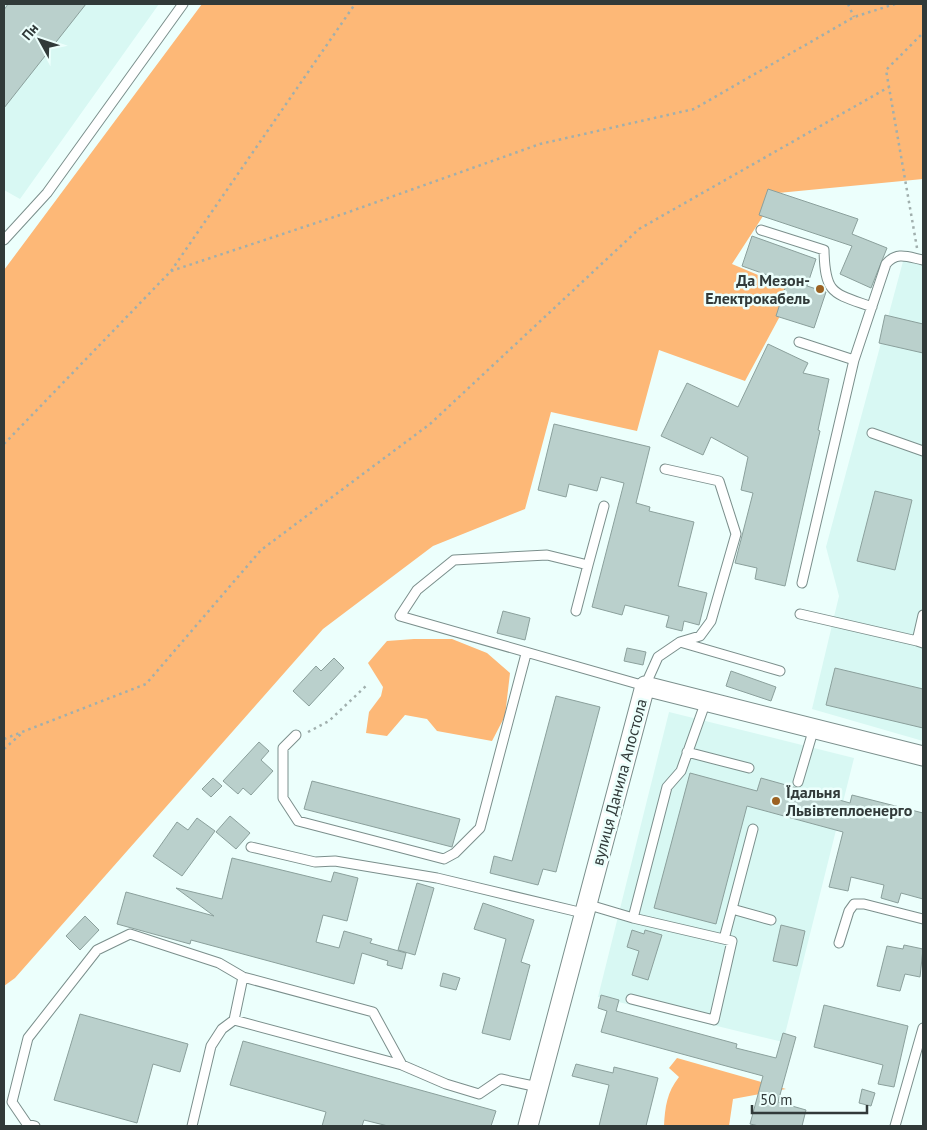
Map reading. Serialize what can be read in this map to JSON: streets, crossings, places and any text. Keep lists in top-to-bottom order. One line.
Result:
{"streets":{"street":["вулиця Данила Апостола"]},"places":["Да Мезон- Електрокабель","Їдальня Львівтеплоенерго"],"scale_bar":"50 m","north":"top left"}
